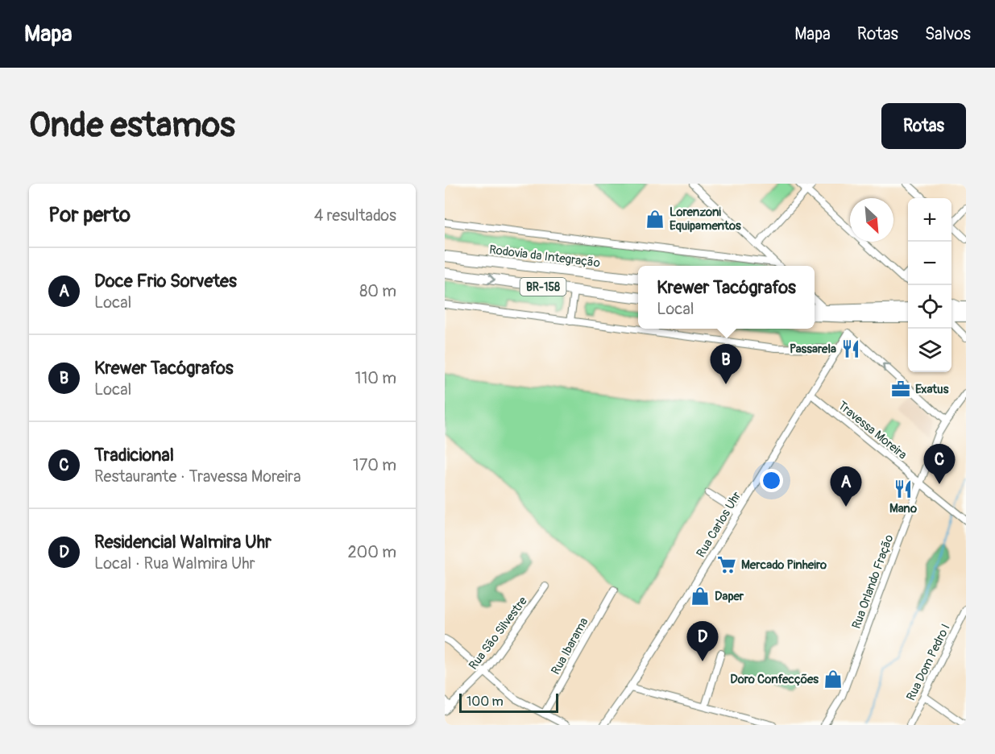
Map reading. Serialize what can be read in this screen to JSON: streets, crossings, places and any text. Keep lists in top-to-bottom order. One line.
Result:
{"streets":{"highway":["Rodovia da Integração","BR-158"],"street":["Travessa Moreira","Rua Carlos Uhr","Rua Orlando Fração","Rua São Silvestre","Rua Ibarama","Rua Dom Pedro I"]},"crossings":[["Travessa Moreira","Rua Carlos Uhr"],["Travessa Moreira","Rua Orlando Fração"],["Rua Carlos Uhr","Rua Orlando Fração"]],"places":{"shop":["Lorenzoni Equipamentos","Daper","Doro Confecções"],"restaurant":["Passarela","Mano"],"office":["Exatus"],"supermarket":["Mercado Pinheiro"]},"scale_bar":"100 m","north":"bottom right","page":{"header":"Mapa","nav":["Mapa","Rotas","Salvos"],"buttons":"Rotas","title":"Onde estamos","heading":["Por perto","4 resultados"],"map_buttons":["+","−"],"list":[{"mark":"A","name":"Doce Frio Sorvetes","note":"Local","value":"80 m"},{"mark":"B","name":"Krewer Tacógrafos","note":"Local","value":"110 m"},{"mark":"C","name":"Tradicional","note":"Restaurante · Travessa Moreira","value":"170 m"},{"mark":"D","name":"Residencial Walmira Uhr","note":"Local · Rua Walmira Uhr","value":"200 m"}],"popup":["Krewer Tacógrafos","Local"],"pins":["B","C","A","D"],"scale":"100 m"}}
